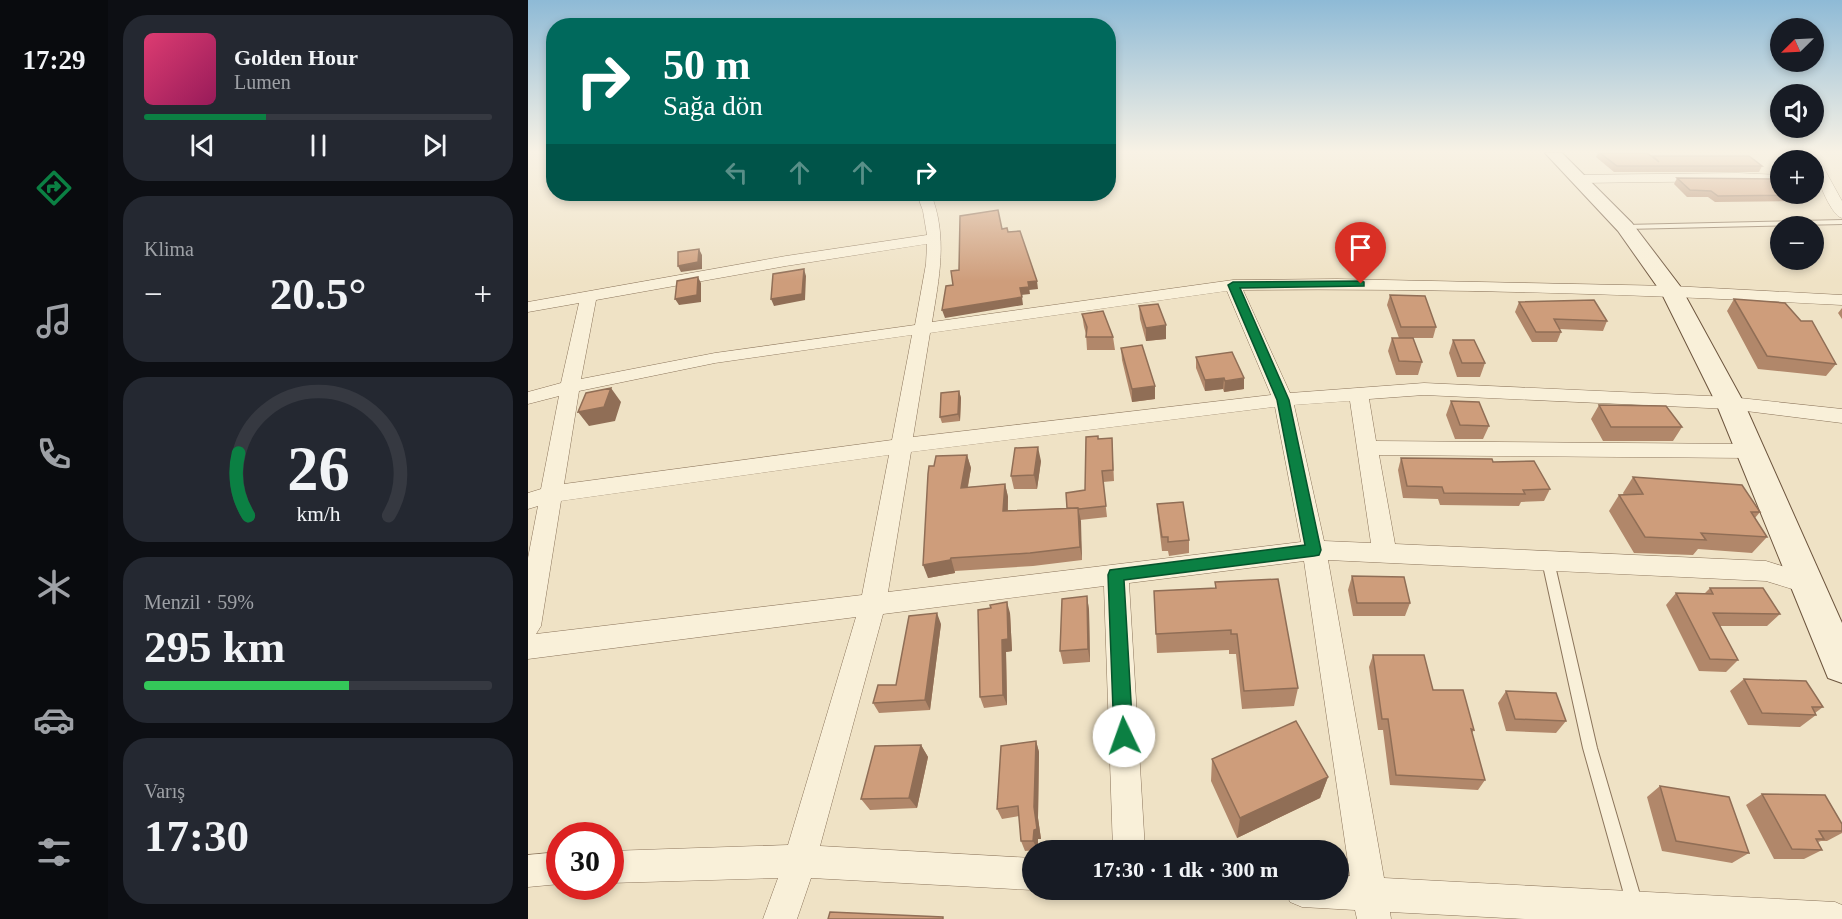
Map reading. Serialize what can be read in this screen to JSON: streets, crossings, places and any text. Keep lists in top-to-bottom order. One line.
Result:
{"north":"bottom left","page":{"tabs":"17:29","map_buttons":["+","−"],"turn":["50 m","Sağa dön"],"song":["Golden Hour","Lumen"],"tile":["Klima",["Menzil · 59%","295 km"],["Varış","17:30"]],"heat":["−","20.5°","+"],"limit":"30","trip":"17:30 · 1 dk · 300 m","gauge":["26","km/h"]}}
